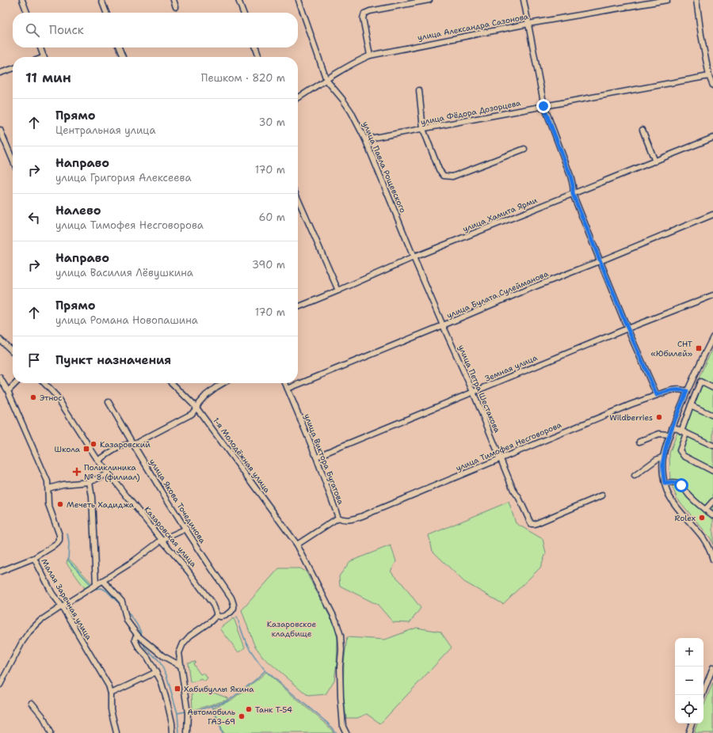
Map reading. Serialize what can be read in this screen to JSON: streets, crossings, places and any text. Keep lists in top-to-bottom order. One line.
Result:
{"streets":{"street":["улица Александра Сазонова","улица Фёдора Дозорцева","улица Павла Рощевского","улица Хамита Ярми","улица Булата Сулейманова","Земная улица","улица Петра Шестакова","улица Тимофея Несговорова","1-я Молодёжная улица","улица Виктора Бугатова","улица Якова Точединова","Казаровская улица","Малая Заречная улица"]},"crossings":[["улица Александра Сазонова","улица Павла Рощевского"],["улица Фёдора Дозорцева","улица Павла Рощевского"],["улица Павла Рощевского","улица Хамита Ярми"],["улица Павла Рощевского","улица Булата Сулейманова"],["улица Павла Рощевского","улица Петра Шестакова"],["улица Булата Сулейманова","улица Петра Шестакова"],["улица Булата Сулейманова","улица Виктора Бугатова"],["Земная улица","улица Петра Шестакова"],["Земная улица","улица Виктора Бугатова"],["улица Петра Шестакова","улица Тимофея Несговорова"],["улица Тимофея Несговорова","улица Виктора Бугатова"],["1-я Молодёжная улица","улица Виктора Бугатова"],["улица Якова Точединова","Казаровская улица"]],"parks":["Казаровское кладбище"],"places":{"transit":["СНТ «Юбилей»","Школа","Хабибуллы Якина"],"other":["Этнос","Wildberries","Казаровский","Мечеть Хадиджа","Rolex","Танк Т-54","Автомобиль ГАЗ-69"],"health":["Поликлиника № 8 (филиал)"]},"page":{"search":"Поиск","heading":["11 мин","Пешком · 820 m"],"list":[["Прямо","Центральная улица","30 m"],["Направо","улица Григория Алексеева","170 m"],["Налево","улица Тимофея Несговорова","60 m"],["Направо","улица Василия Лёвушкина","390 m"],["Прямо","улица Романа Новопашина","170 m"],"Пункт назначения"],"map_buttons":["+","−"]}}
